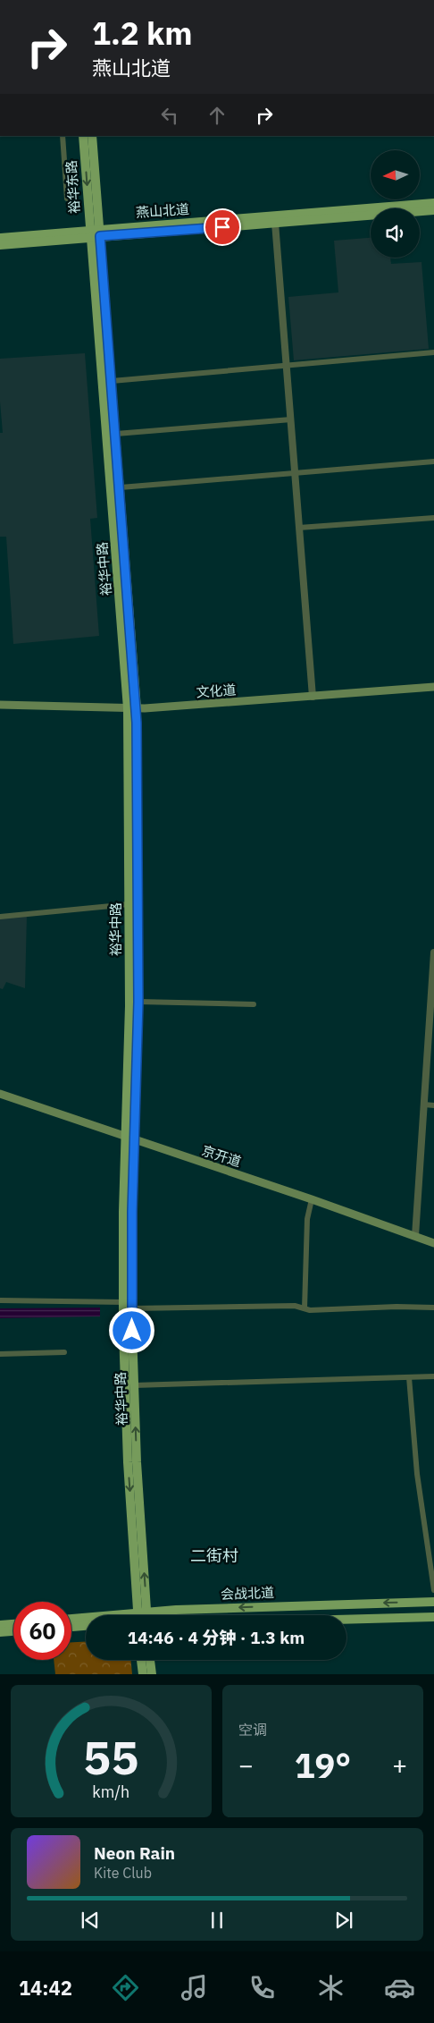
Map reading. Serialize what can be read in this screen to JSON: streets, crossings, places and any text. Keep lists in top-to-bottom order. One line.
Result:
{"streets":{"main road":["裕华东路","燕山北道","裕华中路","文化道","京开道","会战北道"]},"crossings":[["裕华东路","燕山北道"],["裕华东路","裕华中路"],["燕山北道","裕华中路"],["裕华中路","文化道"],["裕华中路","京开道"]],"districts":["二街村"],"north":"left","page":{"turn":["1.2 km","燕山北道"],"limit":"60","trip":"14:46 · 4 分钟 · 1.3 km","tile":"空调","heat":["−","19°","+"],"song":["Neon Rain","Kite Club"],"tabs":"14:42","gauge":["55","km/h"]}}
